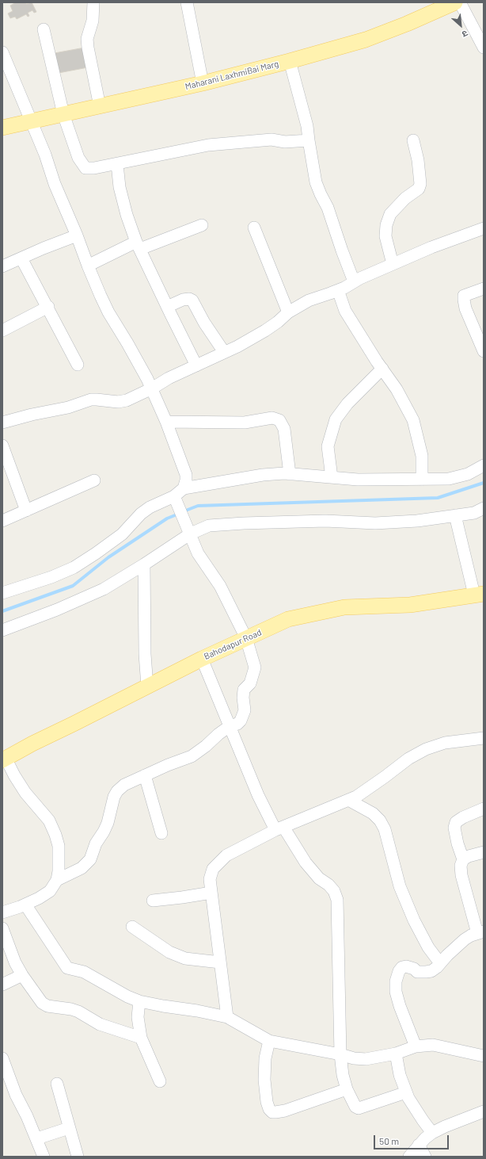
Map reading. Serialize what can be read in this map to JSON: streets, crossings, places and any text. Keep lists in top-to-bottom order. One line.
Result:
{"streets":{"main road":["Maharani LaxhmiBai Marg","Bahodapur Road"]},"scale_bar":"50 m","north":"bottom right"}
